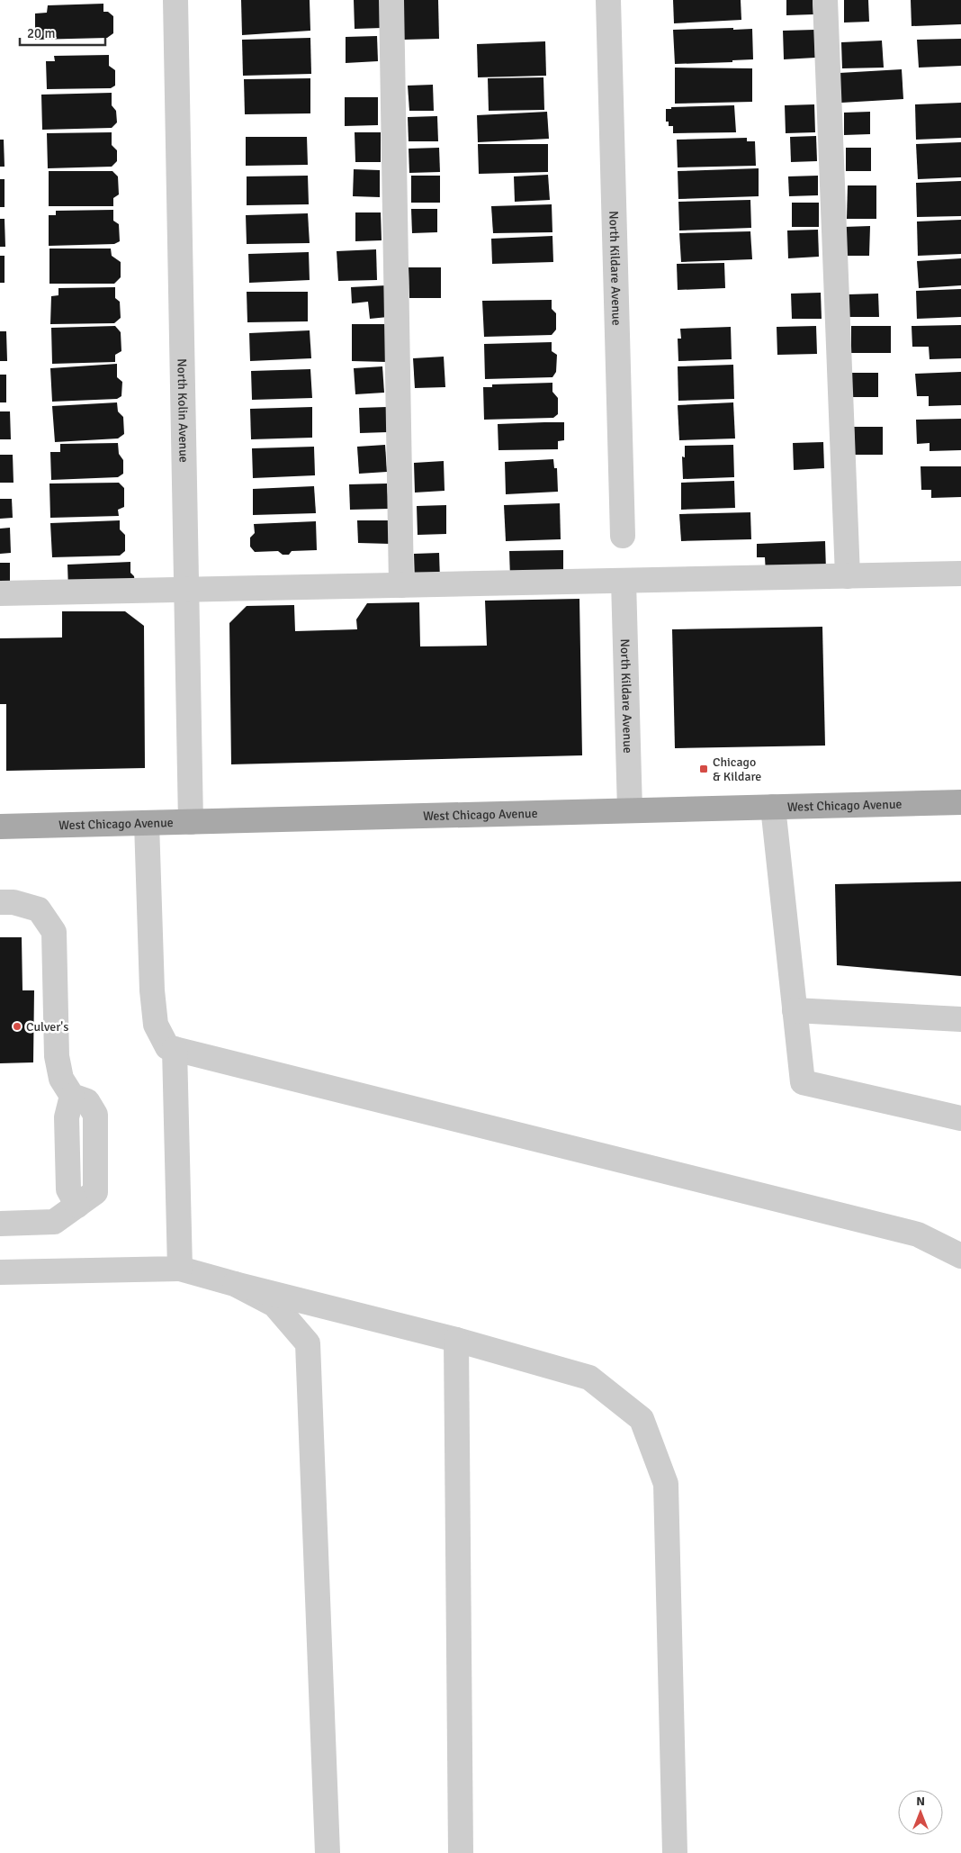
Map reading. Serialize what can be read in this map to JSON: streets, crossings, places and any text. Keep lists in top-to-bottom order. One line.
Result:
{"streets":{"main road":["West Chicago Avenue"],"street":["North Kildare Avenue","North Kolin Avenue"]},"crossings":[["North Kildare Avenue","West Chicago Avenue"],["North Kolin Avenue","West Chicago Avenue"]],"places":{"transit":["Chicago & Kildare"],"other":["Culver's"]},"scale_bar":"20 m","north":"top"}
